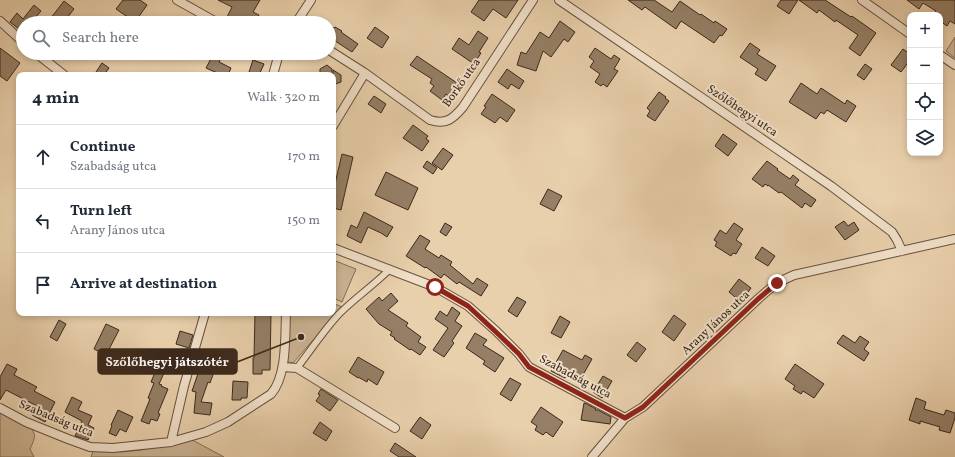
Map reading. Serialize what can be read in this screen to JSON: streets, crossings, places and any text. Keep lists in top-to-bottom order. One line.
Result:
{"streets":{"street":["Borkő utca","Szőlőhegyi utca","Arany János utca","Szabadság utca"]},"crossings":[["Szőlőhegyi utca","Arany János utca"],["Arany János utca","Szabadság utca"]],"places":["Szőlőhegyi játszótér"],"page":{"map_buttons":["+","−"],"search":"Search here","heading":["4 min","Walk · 320 m"],"list":[["Continue","Szabadság utca","170 m"],["Turn left","Arany János utca","150 m"],"Arrive at destination"]}}
